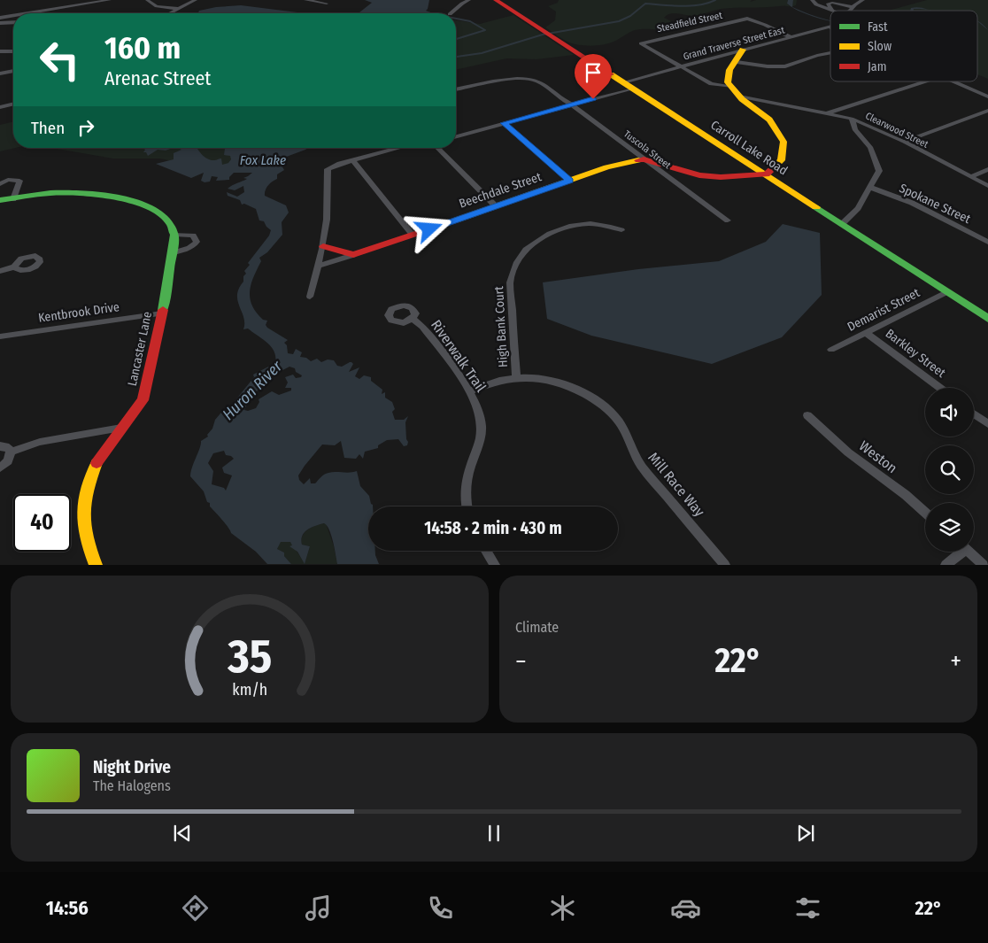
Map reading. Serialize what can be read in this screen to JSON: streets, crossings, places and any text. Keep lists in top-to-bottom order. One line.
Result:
{"streets":{"street":["Steadfield Street","Grand Traverse Street East","Clearwood Street","Carroll Lake Road","Tuscola Street","Beechdale Street","Spokane Street","Demarist Street","Kentbrook Drive","High Bank Court","Lancaster Lane","Barkley Street","Riverwalk Trail","Weston","Mill Race Way"]},"crossings":[["Grand Traverse Street East","Carroll Lake Road"],["Carroll Lake Road","Beechdale Street"],["Carroll Lake Road","Demarist Street"],["Tuscola Street","Beechdale Street"],["Demarist Street","Barkley Street"],["Kentbrook Drive","Lancaster Lane"],["High Bank Court","Mill Race Way"],["Riverwalk Trail","Mill Race Way"]],"water":["Fox Lake","Huron River"],"legend":["Fast","Slow","Jam"],"page":{"turn":["160 m","Arenac Street"],"then":"Then","limit":"40","trip":"14:58 · 2 min · 430 m","tile":"Climate","heat":["−","22°","+"],"song":["Night Drive","The Halogens"],"tabs":["14:56","22°"],"gauge":["35","km/h"]}}
